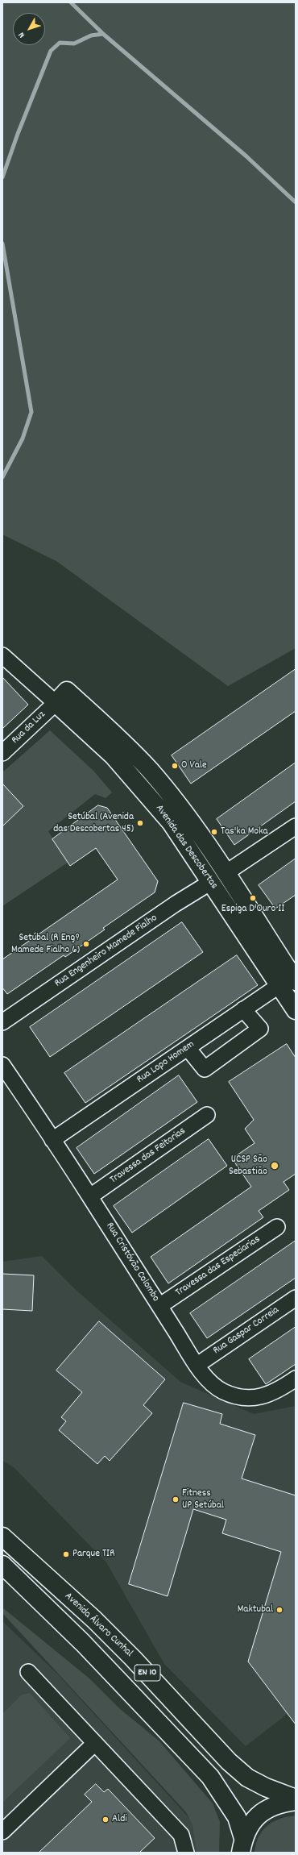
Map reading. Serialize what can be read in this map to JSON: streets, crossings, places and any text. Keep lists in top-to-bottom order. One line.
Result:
{"streets":{"main road":["Avenida das Descobertas","Avenida Álvaro Cunhal","EN 10"],"street":["Rua da Luz","Rua Engenheiro Mamede Fialho","Rua Lopo Homem","Travessa das Feitorias","Rua Cristóvão Colombo","Travessa das Especiarias","Rua Gaspar Correia"]},"crossings":[["Rua da Luz","Avenida das Descobertas"],["Avenida das Descobertas","Rua Engenheiro Mamede Fialho"],["Avenida das Descobertas","Rua Lopo Homem"],["Rua Lopo Homem","Rua Cristóvão Colombo"],["Travessa das Feitorias","Rua Cristóvão Colombo"],["Rua Cristóvão Colombo","Travessa das Especiarias"],["Rua Cristóvão Colombo","Rua Gaspar Correia"],["Avenida Álvaro Cunhal","EN 10"]],"places":["O Vale","Setúbal (Avenida das Descobertas 45)","Tas'ka Moka","Espiga D'Ouro II","Setúbal (R Engº Mamede Fialho 6)","UCSP São Sebastião","Fitness UP Setúbal","Parque TIR","Maktubal","Aldi"],"north":"bottom left"}
